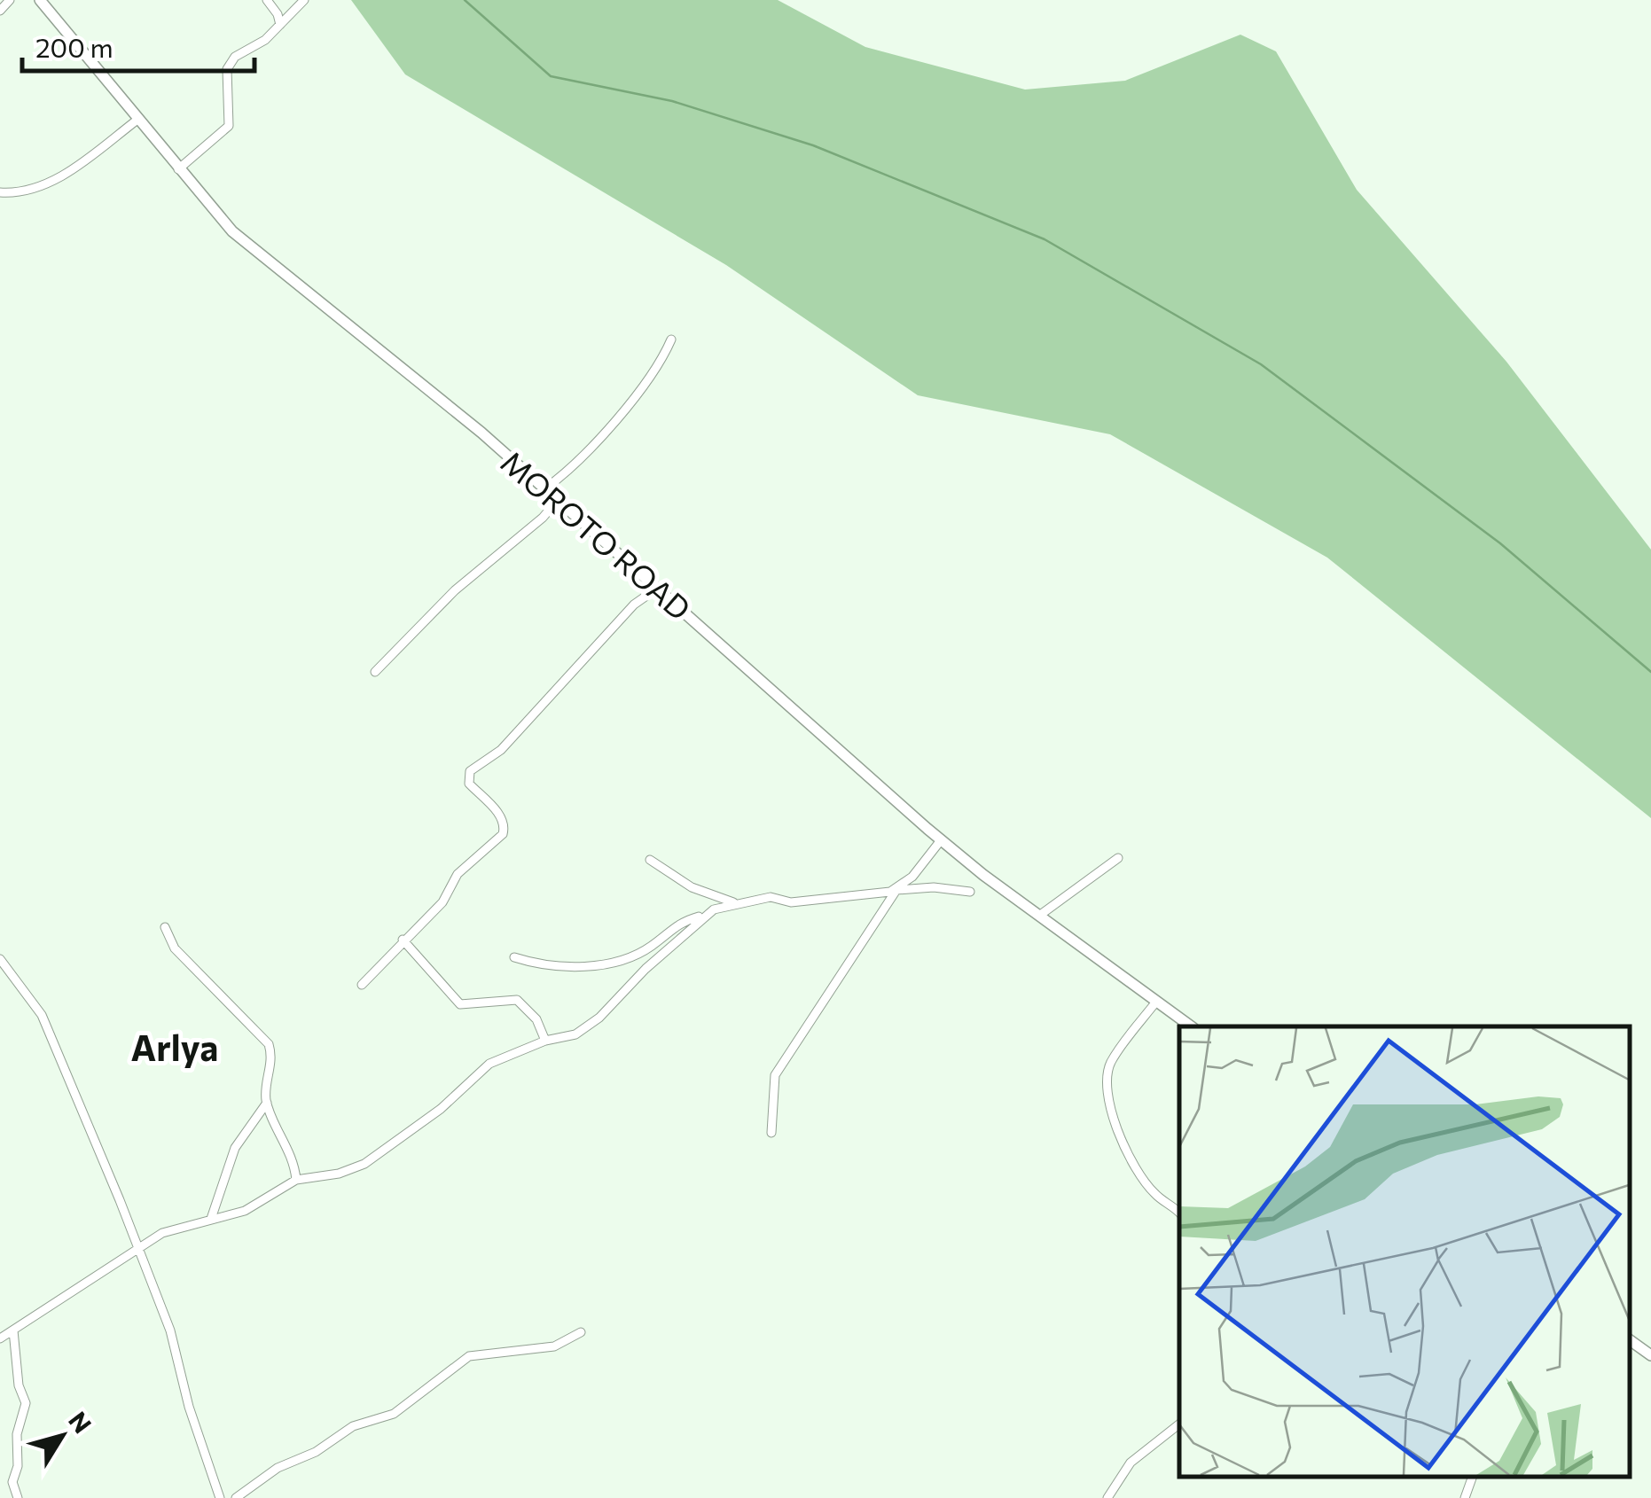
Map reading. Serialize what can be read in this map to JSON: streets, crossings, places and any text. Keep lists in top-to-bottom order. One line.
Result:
{"streets":{"main road":["MOROTO ROAD"]},"districts":["Arlya"],"scale_bar":"200 m","north":"top right"}
